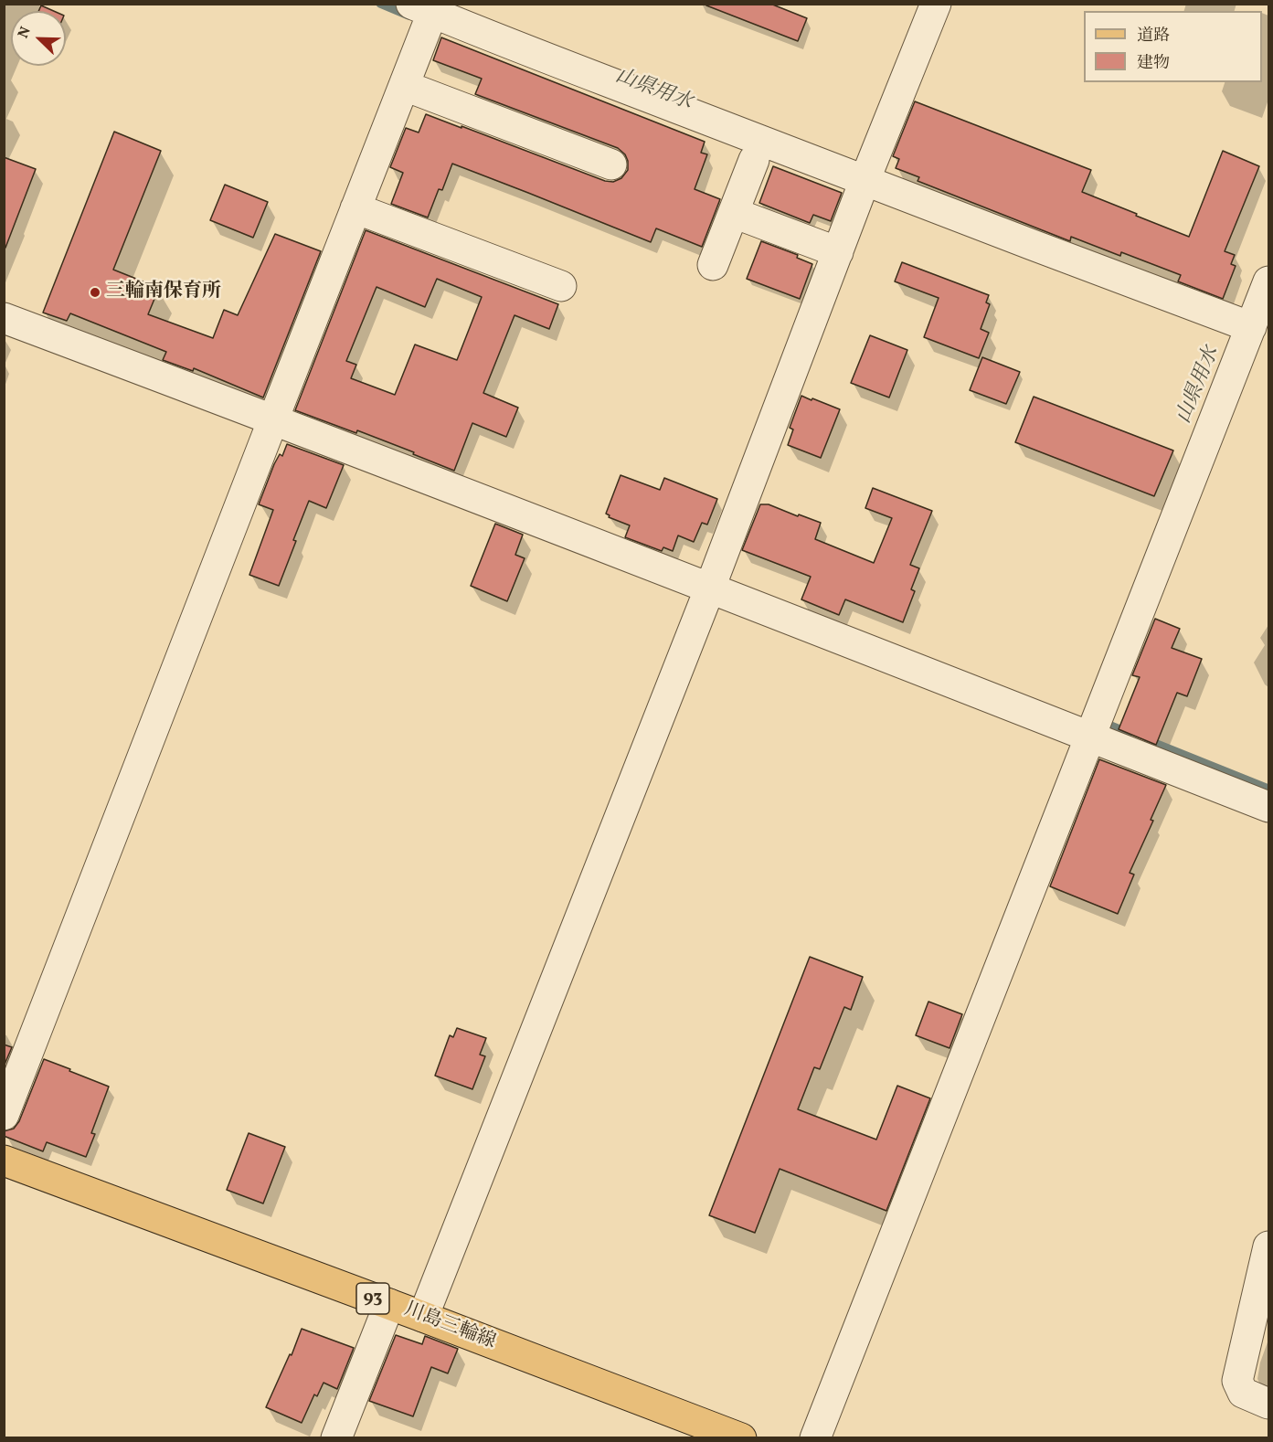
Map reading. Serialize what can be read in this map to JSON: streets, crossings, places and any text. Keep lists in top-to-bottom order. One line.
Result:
{"streets":{"main road":["93","川島三輪線"]},"water":["山県用水"],"places":["三輪南保育所"],"legend":["道路","建物"],"north":"top left"}
